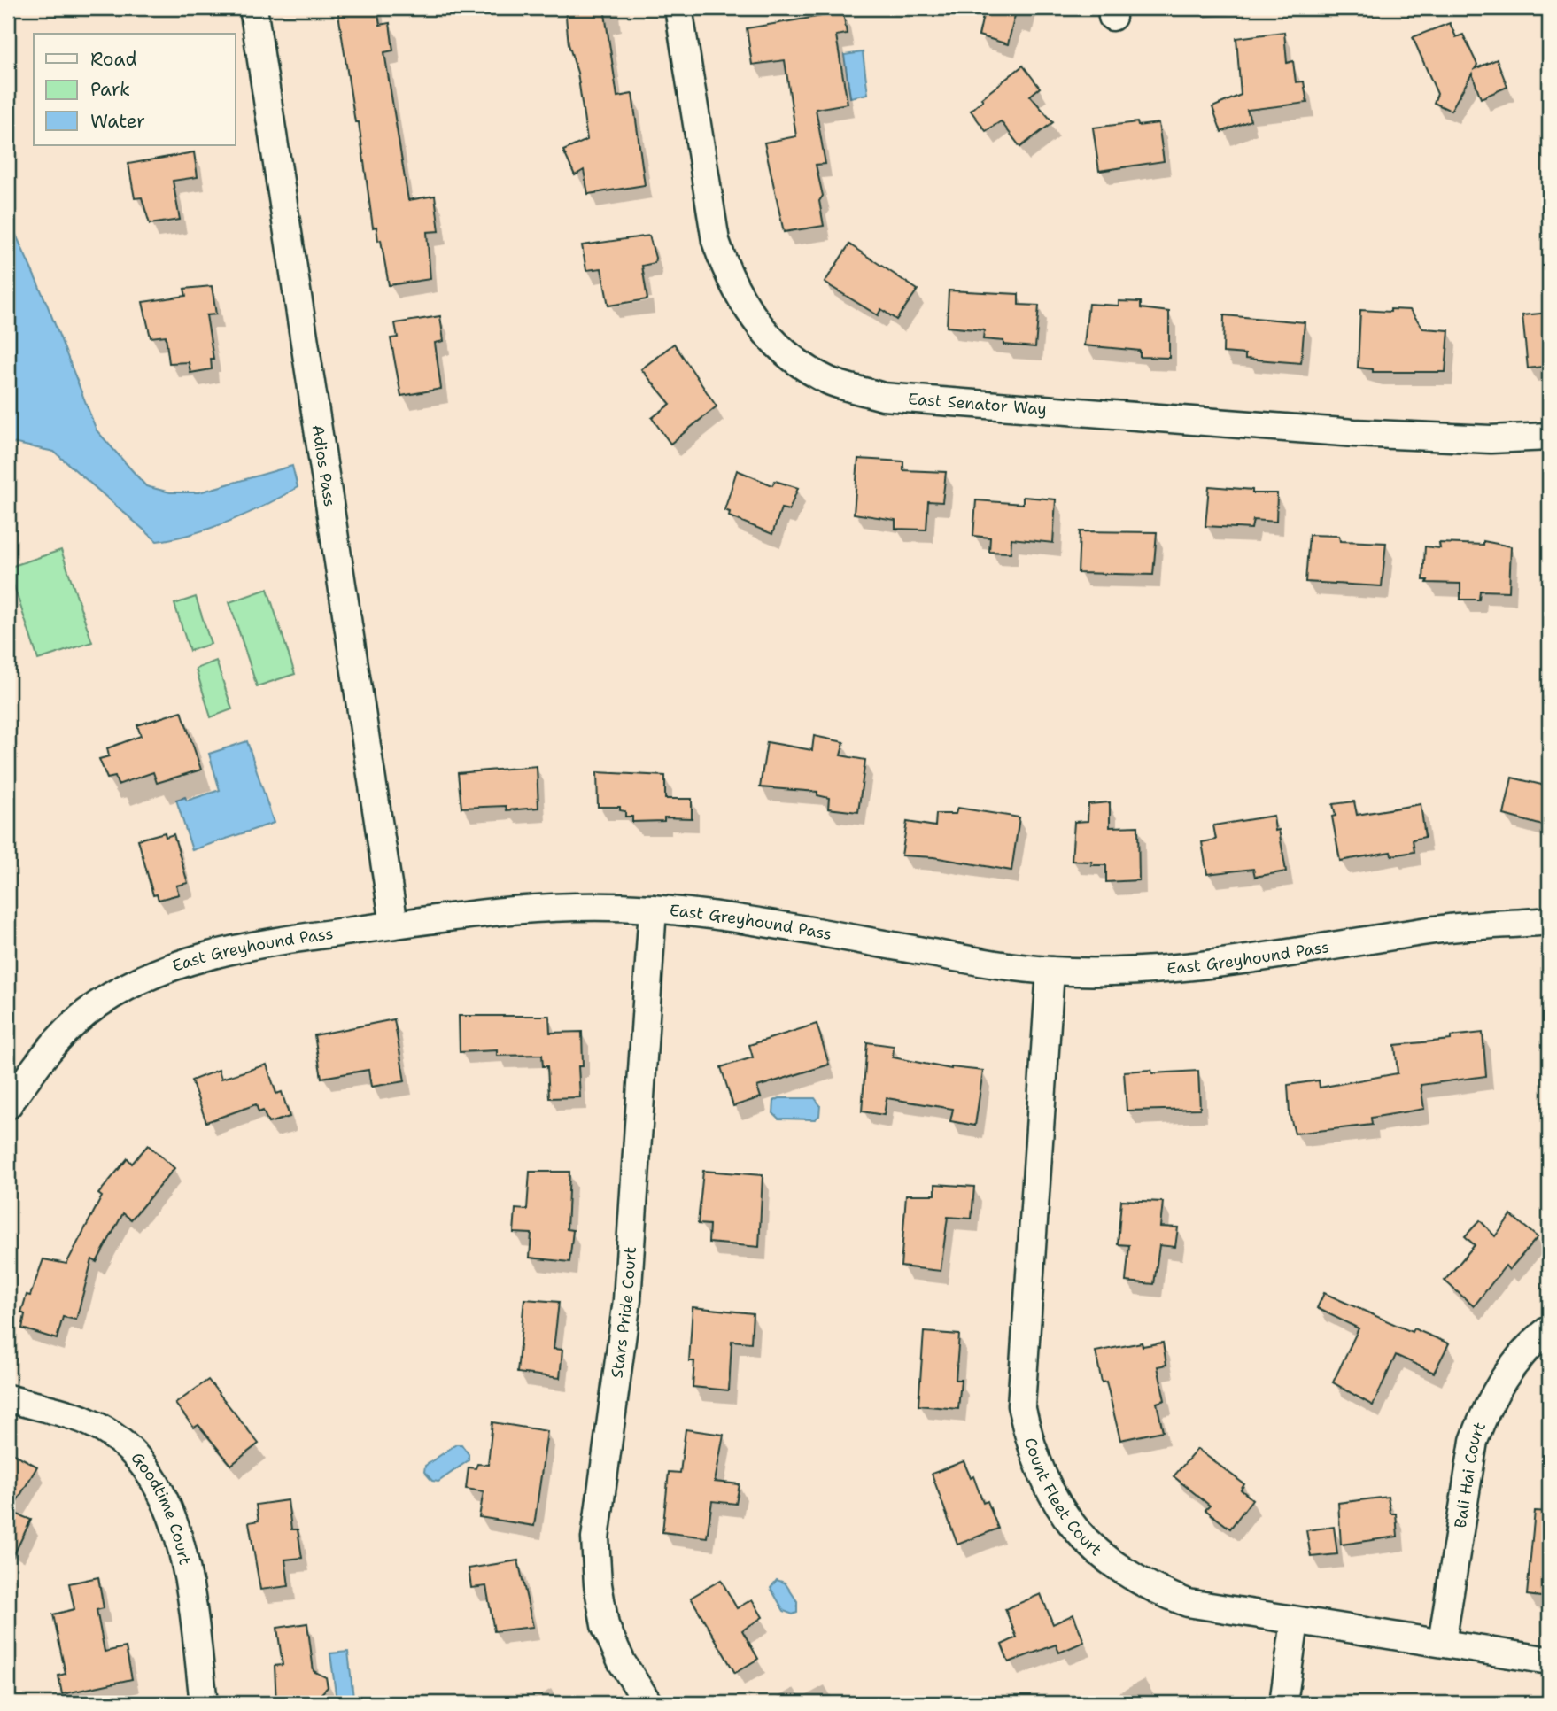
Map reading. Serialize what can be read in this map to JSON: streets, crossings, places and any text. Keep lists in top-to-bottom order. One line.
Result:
{"streets":{"street":["East Senator Way","Adios Pass","East Greyhound Pass","Stars Pride Court","Bali Hai Court","Count Fleet Court","Goodtime Court"]},"crossings":[["Adios Pass","East Greyhound Pass"],["East Greyhound Pass","Stars Pride Court"],["East Greyhound Pass","Count Fleet Court"],["Bali Hai Court","Count Fleet Court"]],"legend":["Road","Park","Water"]}
